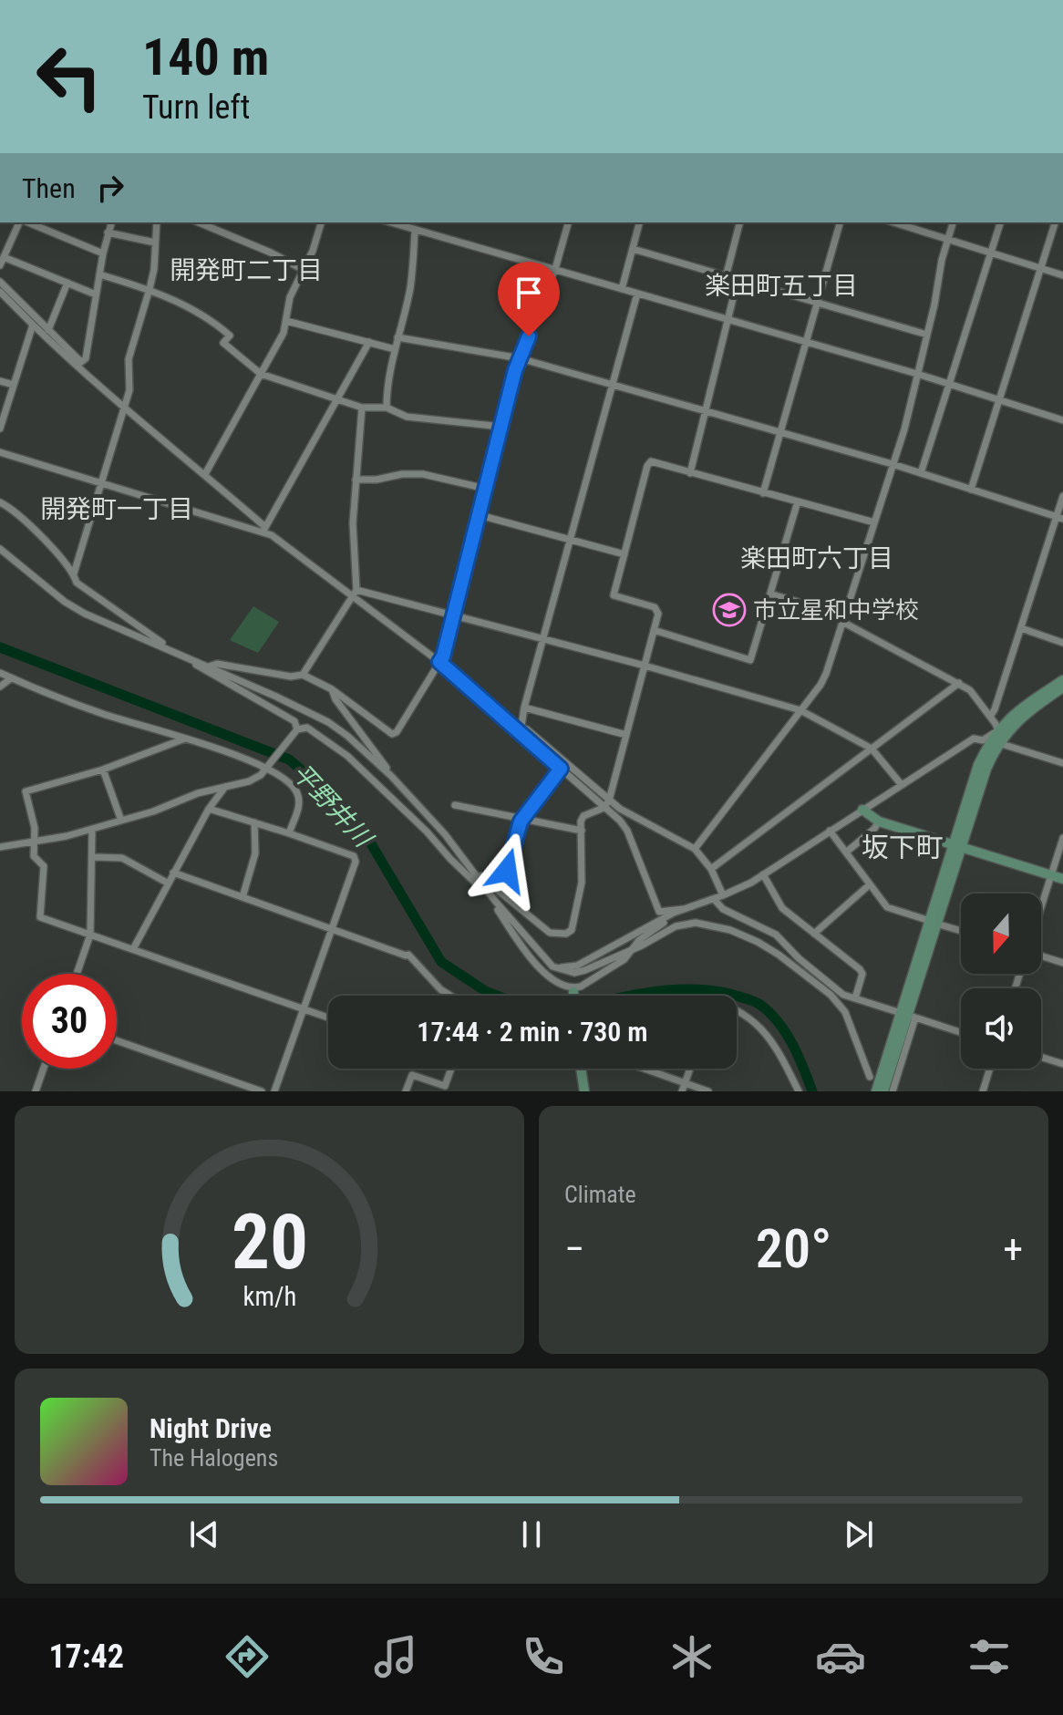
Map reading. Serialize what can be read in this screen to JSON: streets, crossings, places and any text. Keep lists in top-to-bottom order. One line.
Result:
{"districts":["開発町二丁目","楽田町五丁目","開発町一丁目","楽田町六丁目","坂下町"],"water":["平野井川"],"places":{"school or university":["市立星和中学校"]},"north":"bottom","page":{"turn":["140 m","Turn left"],"then":"Then","limit":"30","trip":"17:44 · 2 min · 730 m","tile":"Climate","heat":["−","20°","+"],"song":["Night Drive","The Halogens"],"tabs":"17:42","gauge":["20","km/h"]}}
